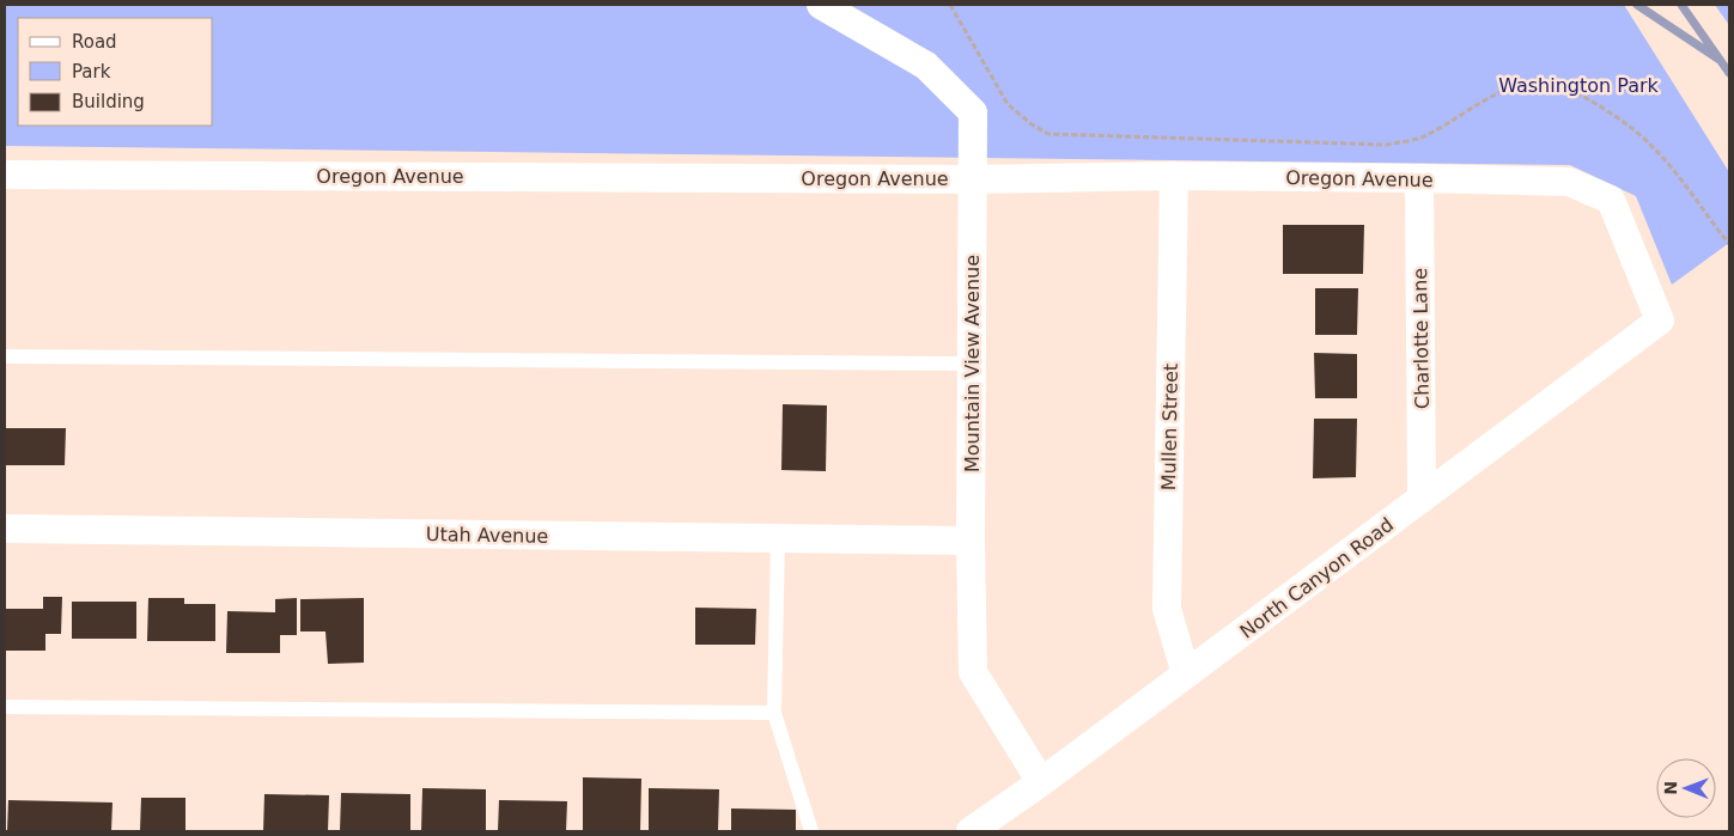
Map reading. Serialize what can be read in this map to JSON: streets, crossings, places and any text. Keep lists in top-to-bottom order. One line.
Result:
{"streets":{"street":["Oregon Avenue","Charlotte Lane","Mountain View Avenue","Mullen Street","Utah Avenue","North Canyon Road"]},"crossings":[["Oregon Avenue","Charlotte Lane"],["Oregon Avenue","Mountain View Avenue"],["Oregon Avenue","Mullen Street"],["Oregon Avenue","North Canyon Road"],["Charlotte Lane","North Canyon Road"],["Mountain View Avenue","Utah Avenue"],["Mountain View Avenue","North Canyon Road"],["Mullen Street","North Canyon Road"]],"parks":["Washington Park"],"legend":["Road","Park","Building"],"north":"left"}
